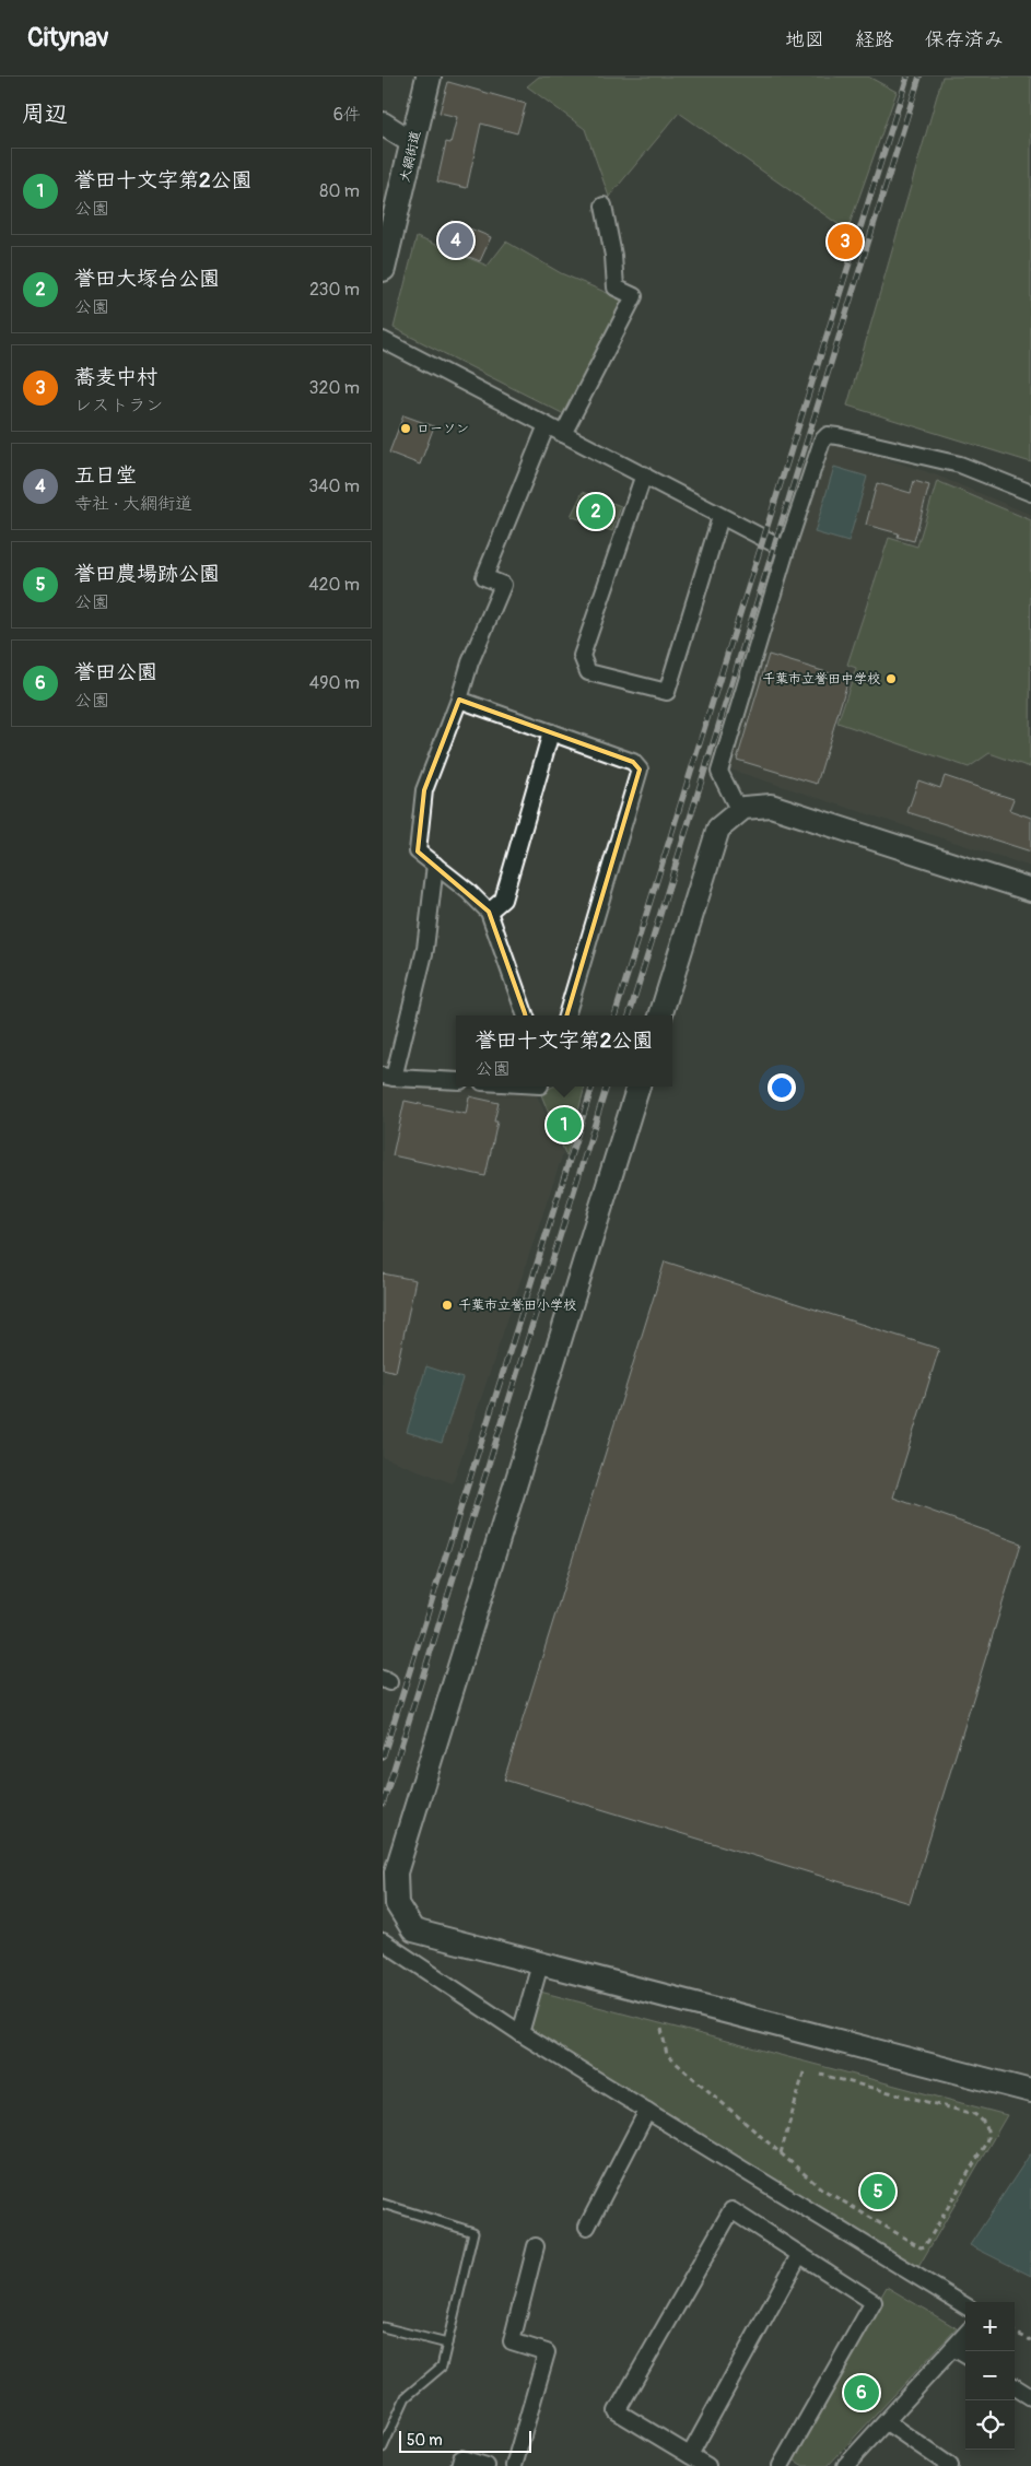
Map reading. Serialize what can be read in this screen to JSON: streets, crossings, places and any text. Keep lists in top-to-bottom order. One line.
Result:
{"streets":{"main road":["大網街道"]},"places":["ローソン","千葉市立誉田中学校","千葉市立誉田小学校"],"scale_bar":"50 m","page":{"header":"Citynav","nav":["地図","経路","保存済み"],"heading":["周辺","6件"],"list":[{"mark":"1","name":"誉田十文字第2公園","note":"公園","value":"80 m"},{"mark":"2","name":"誉田大塚台公園","note":"公園","value":"230 m"},{"mark":"3","name":"蕎麦中村","note":"レストラン","value":"320 m"},{"mark":"4","name":"五日堂","note":"寺社 · 大網街道","value":"340 m"},{"mark":"5","name":"誉田農場跡公園","note":"公園","value":"420 m"},{"mark":"6","name":"誉田公園","note":"公園","value":"490 m"}],"pins":["4","3","2","1","5","6"],"popup":["誉田十文字第2公園","公園"],"map_buttons":["+","−"],"scale":"50 m"}}
